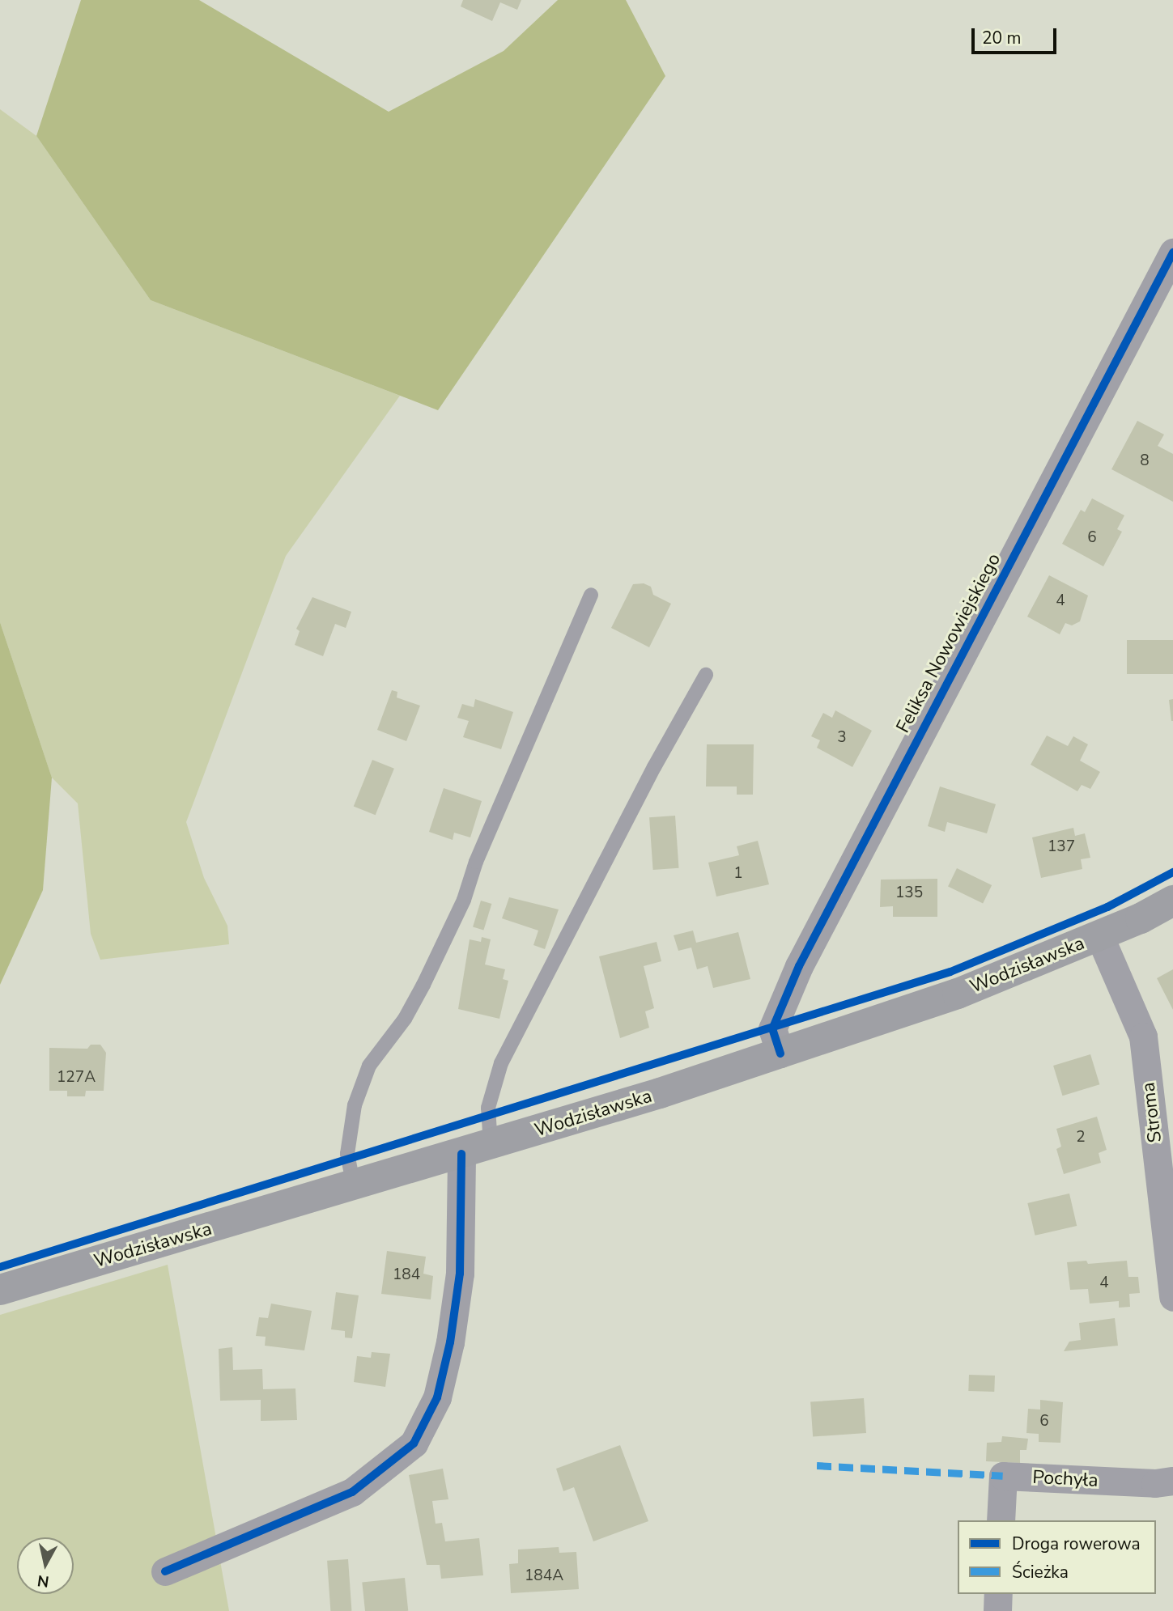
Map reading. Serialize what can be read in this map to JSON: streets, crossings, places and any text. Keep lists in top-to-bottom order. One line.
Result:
{"streets":{"main road":["Wodzisławska"],"street":["Feliksa Nowowiejskiego","Stroma","Pochyła"]},"crossings":[["Feliksa Nowowiejskiego","Wodzisławska"],["Wodzisławska","Stroma"]],"house_numbers":["8","6","4","3","137","1","135","127A","2","184","4","6","184A"],"legend":["Droga rowerowa","Ścieżka"],"scale_bar":"20 m","north":"bottom"}
